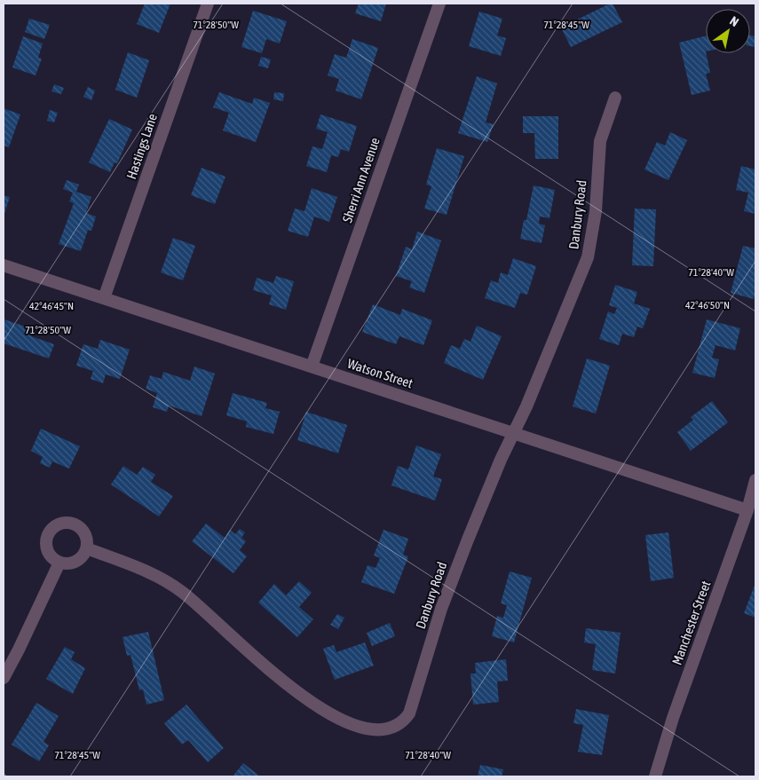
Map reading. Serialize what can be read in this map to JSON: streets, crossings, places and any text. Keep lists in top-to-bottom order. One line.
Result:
{"streets":{"street":["Hastings Lane","Sherri Ann Avenue","Danbury Road","Watson Street","Manchester Street"]},"crossings":[["Hastings Lane","Watson Street"],["Sherri Ann Avenue","Watson Street"],["Danbury Road","Watson Street"],["Watson Street","Manchester Street"]],"north":"top right","coordinates":["71°28'50\"W","71°28'45\"W","71°28'40\"W","42°46'50\"N","42°46'45\"N"]}
